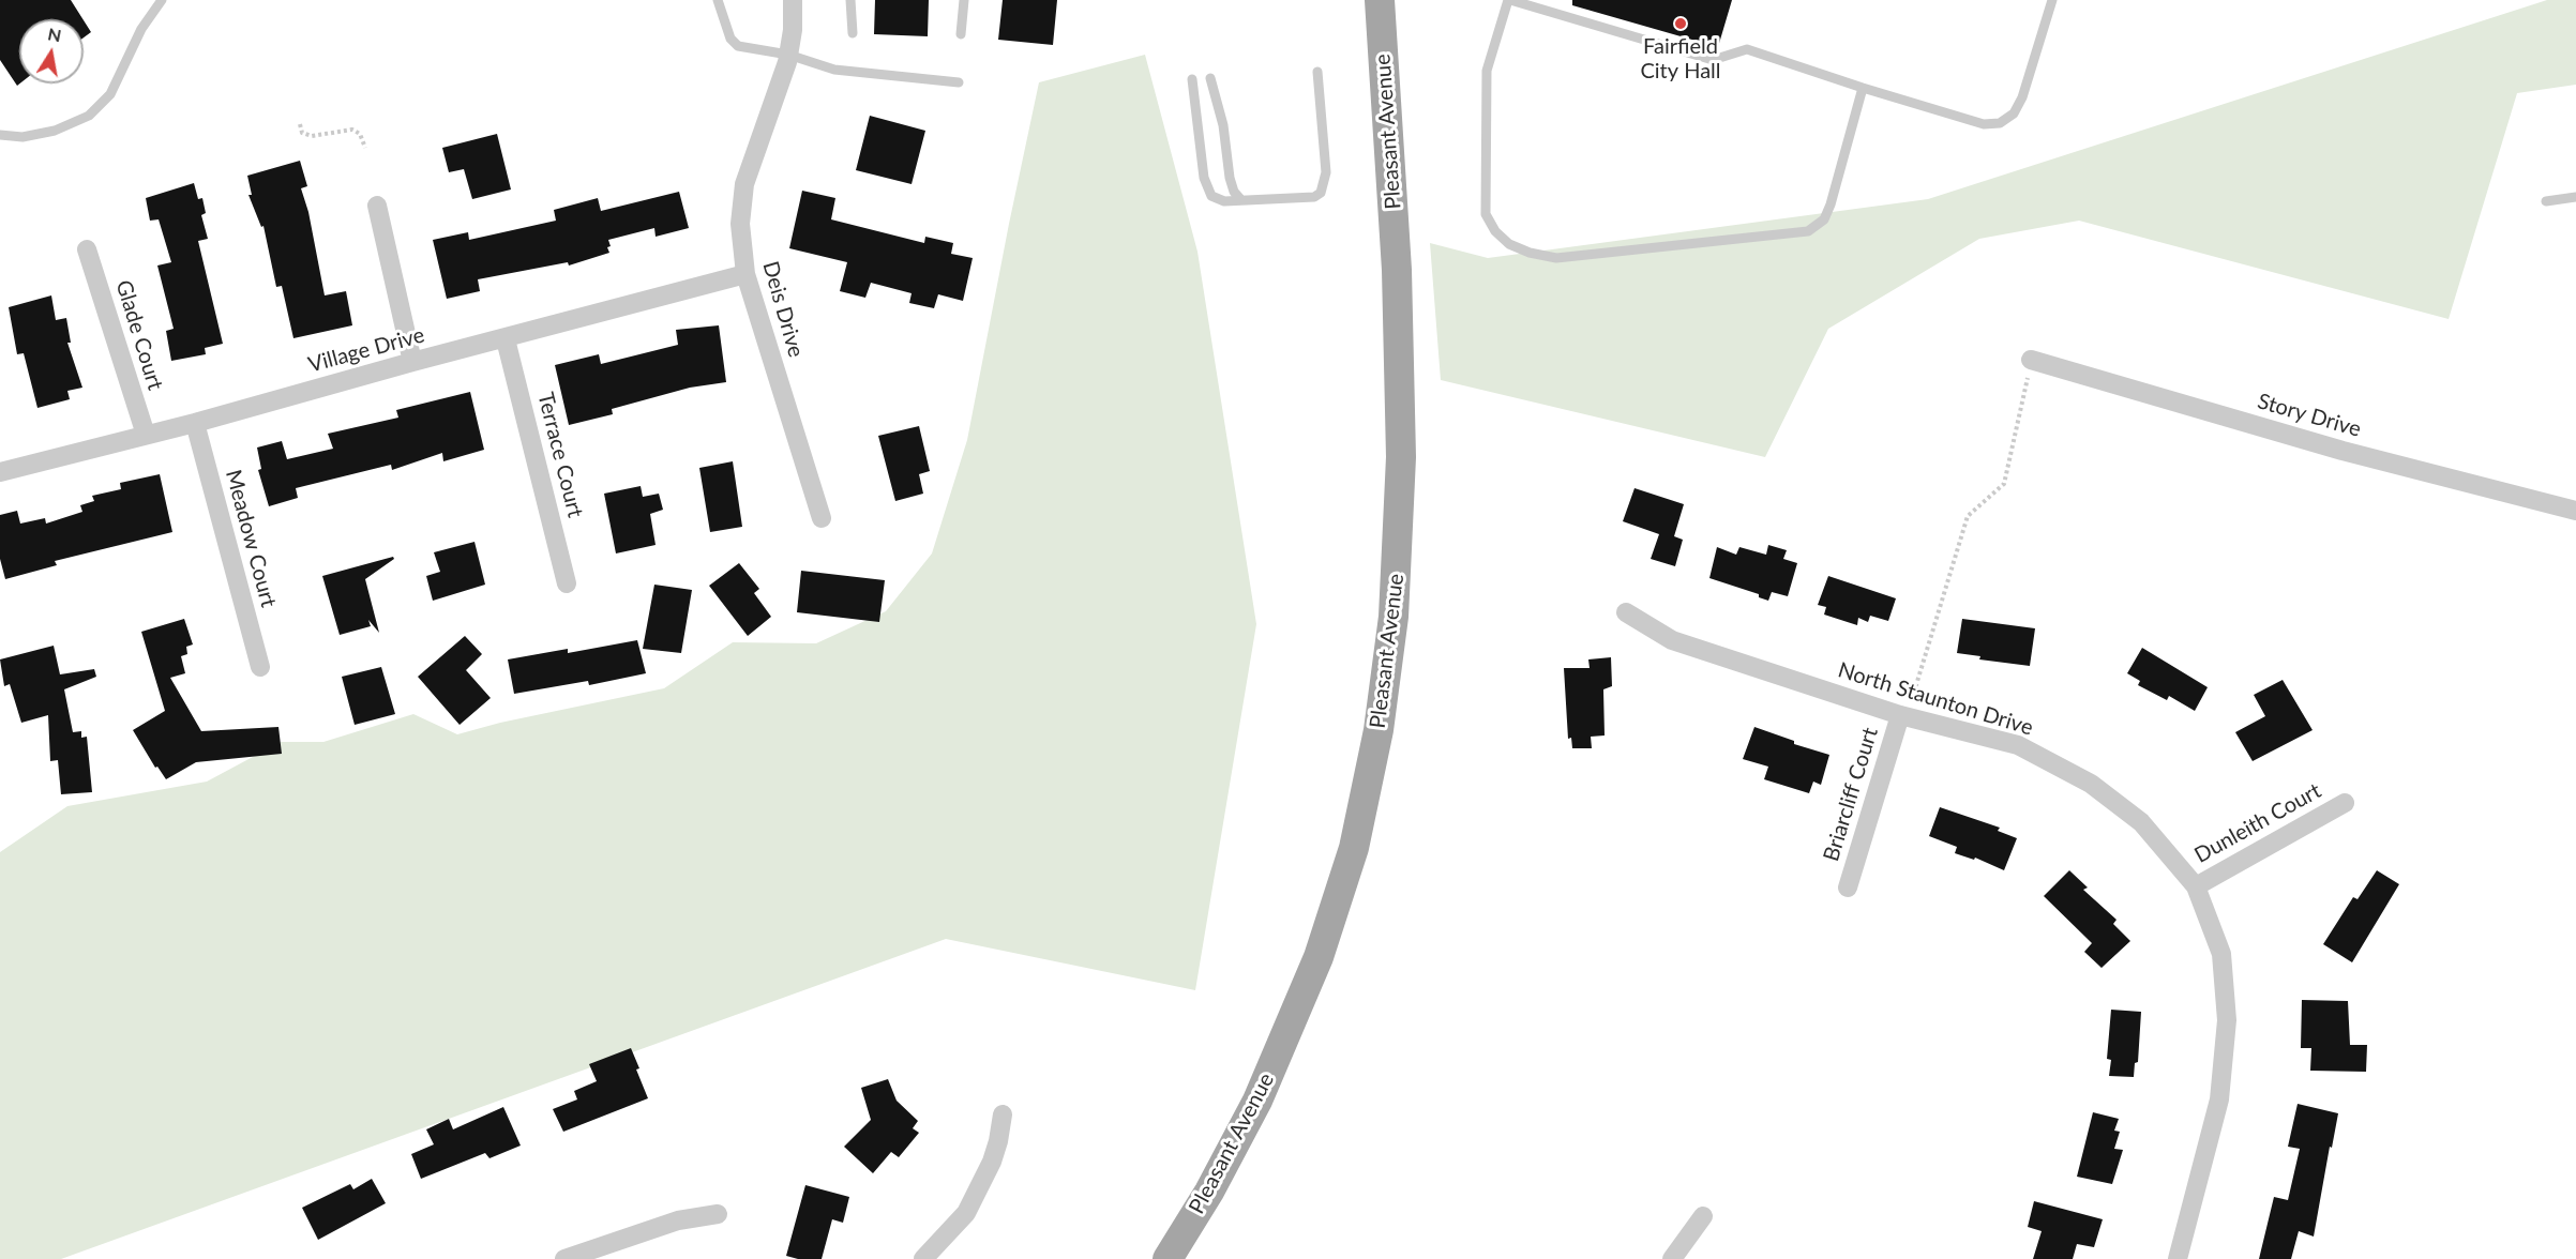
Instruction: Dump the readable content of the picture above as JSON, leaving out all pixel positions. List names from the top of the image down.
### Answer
{
  "streets": {
    "main road": ["Pleasant Avenue"],
    "street": [
      "Deis Drive",
      "Glade Court",
      "Village Drive",
      "Story Drive",
      "Terrace Court",
      "Meadow Court",
      "North Staunton Drive",
      "Briarcliff Court",
      "Dunleith Court"
    ]
  },
  "crossings": [
    ["Deis Drive", "Village Drive"],
    ["Glade Court", "Village Drive"],
    ["Village Drive", "Terrace Court"],
    ["Village Drive", "Meadow Court"],
    ["North Staunton Drive", "Briarcliff Court"],
    ["North Staunton Drive", "Dunleith Court"]
  ],
  "places": ["Fairfield City Hall"],
  "north": "top"
}
